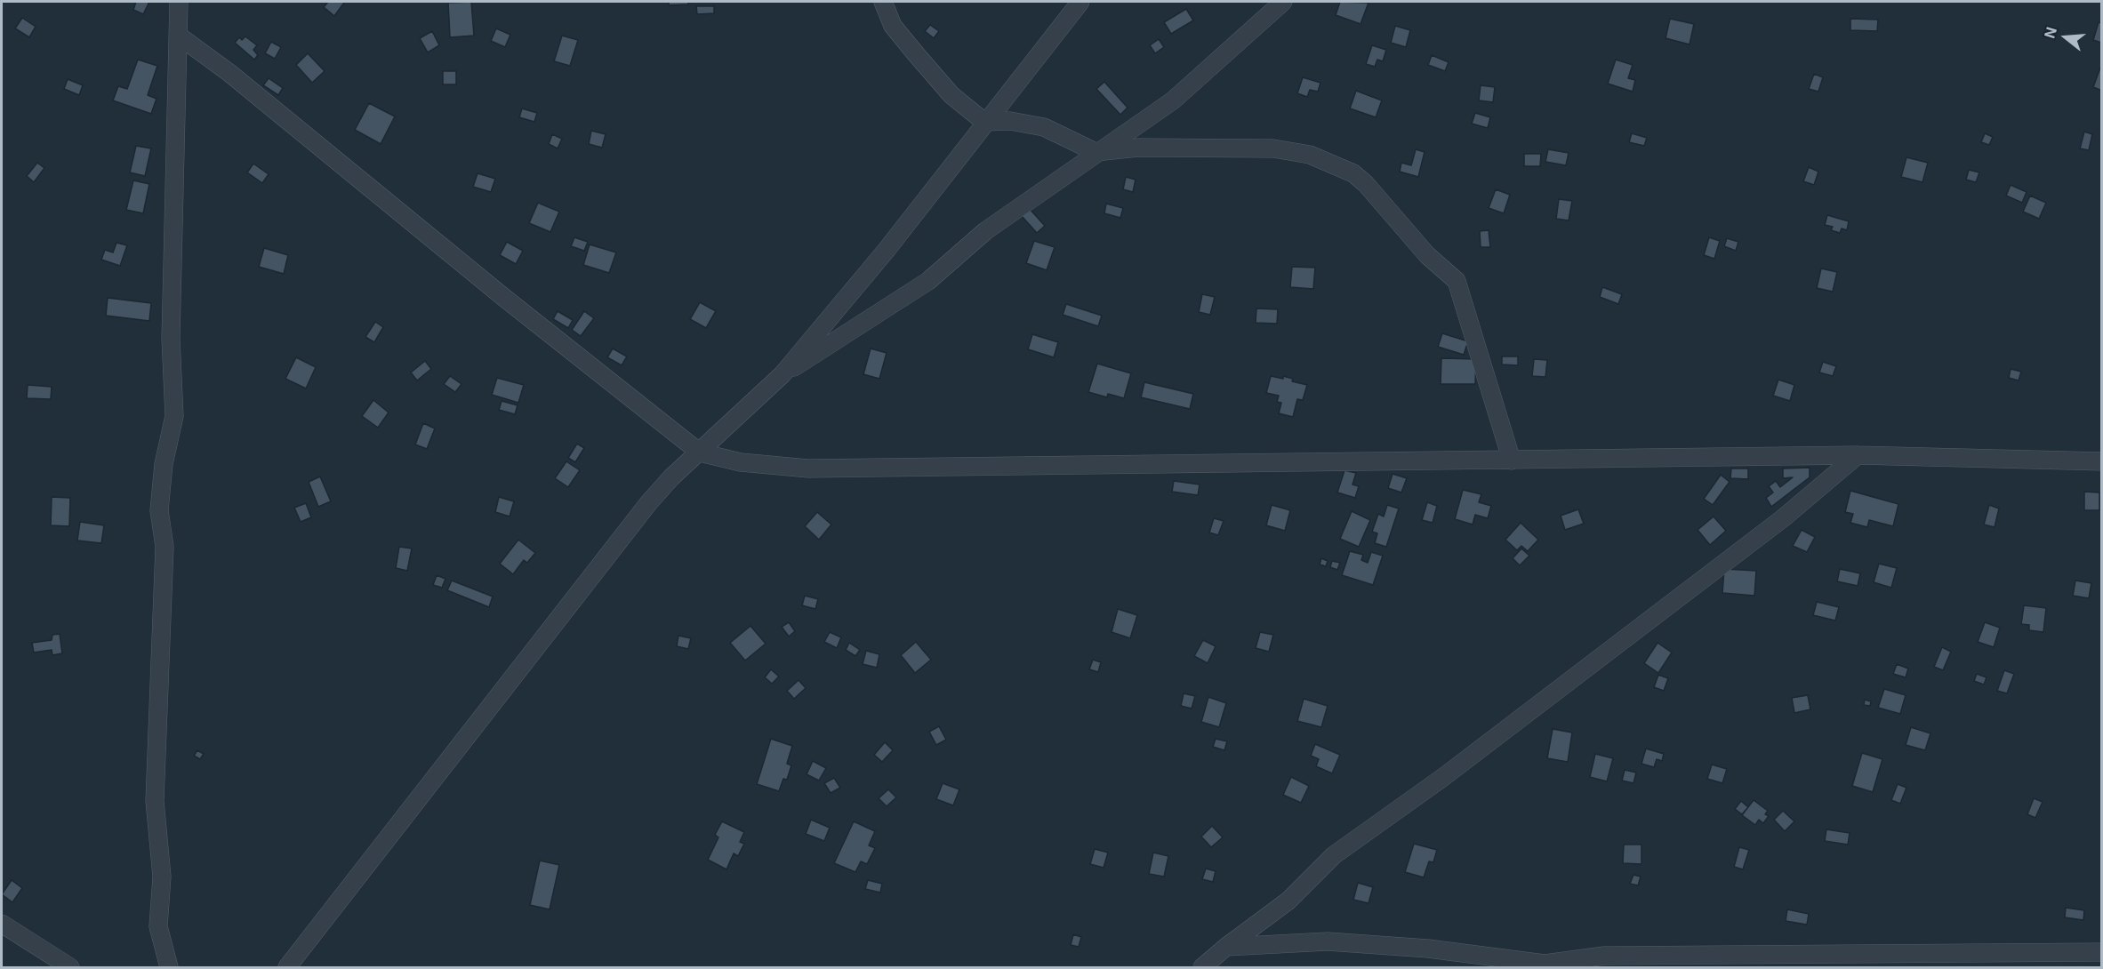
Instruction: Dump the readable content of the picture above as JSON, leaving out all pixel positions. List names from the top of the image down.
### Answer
{
  "north": "left"
}
